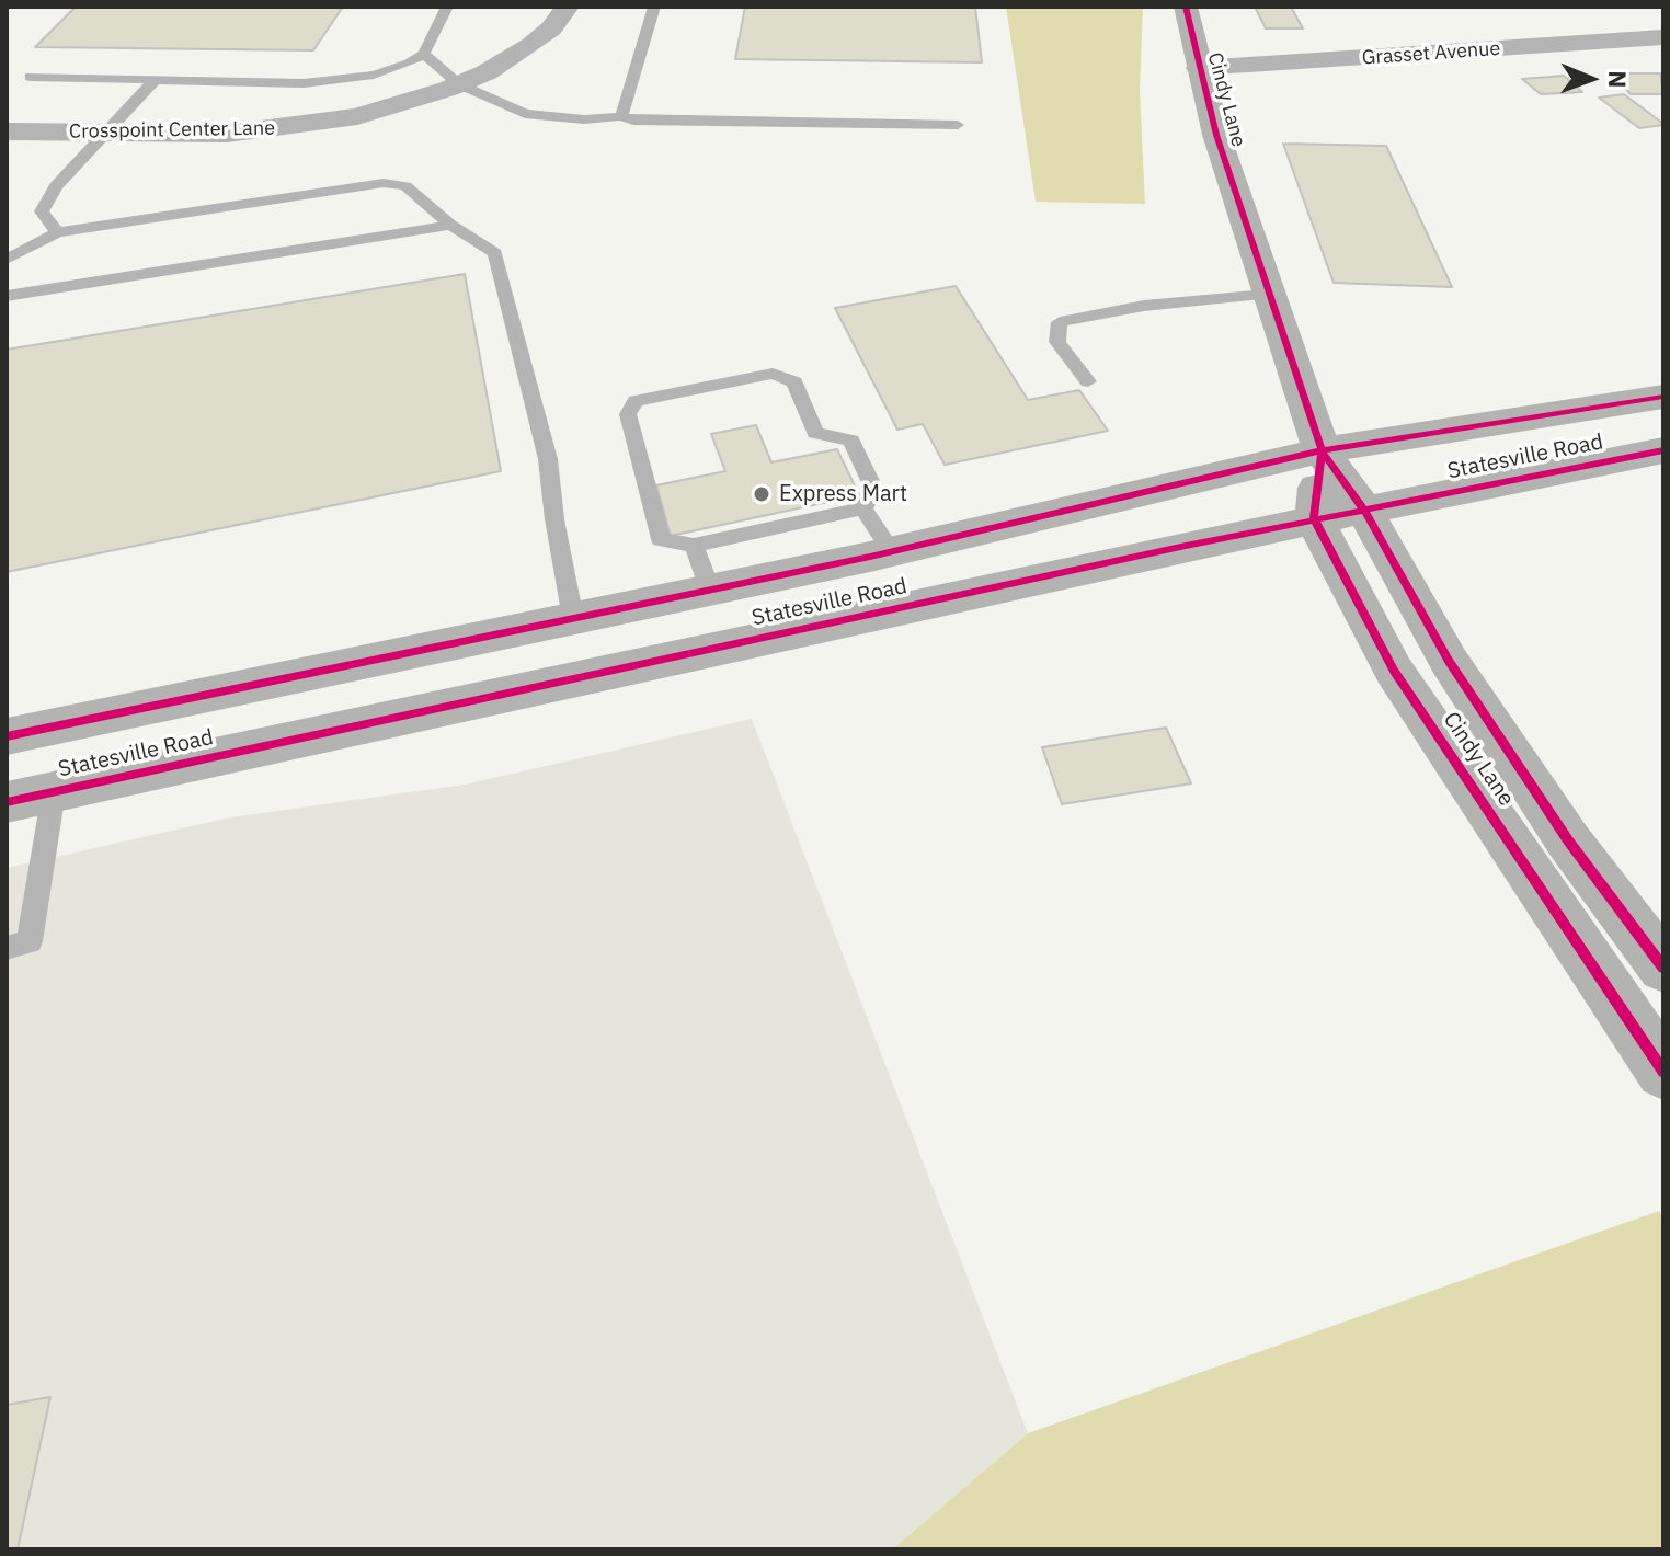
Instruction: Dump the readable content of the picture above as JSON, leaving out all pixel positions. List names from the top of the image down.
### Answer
{
  "streets": {
    "main road": ["Cindy Lane", "Statesville Road"],
    "street": ["Grasset Avenue", "Crosspoint Center Lane"]
  },
  "crossings": [
    ["Grasset Avenue", "Cindy Lane"],
    ["Cindy Lane", "Statesville Road"]
  ],
  "places": ["Express Mart"],
  "north": "right"
}
